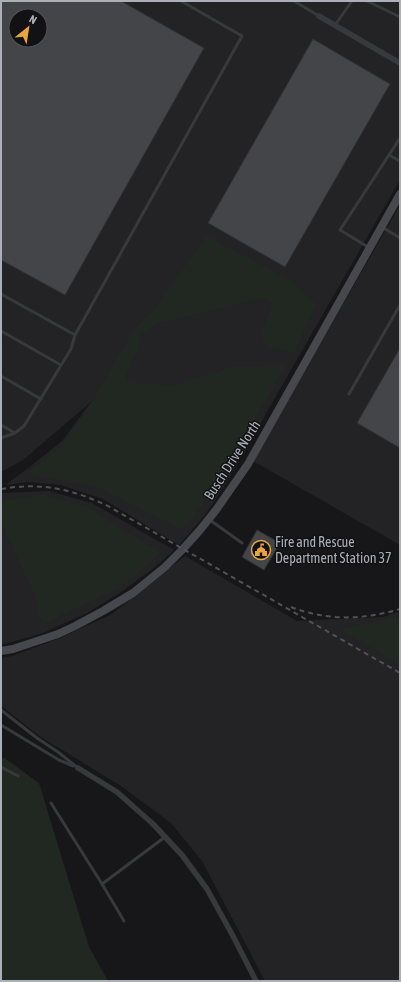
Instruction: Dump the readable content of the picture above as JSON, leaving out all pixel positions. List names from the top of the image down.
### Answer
{
  "streets": {
    "street": ["Busch Drive North"]
  },
  "places": {
    "public building": ["Fire and Rescue Department Station 37"]
  },
  "north": "top right"
}
